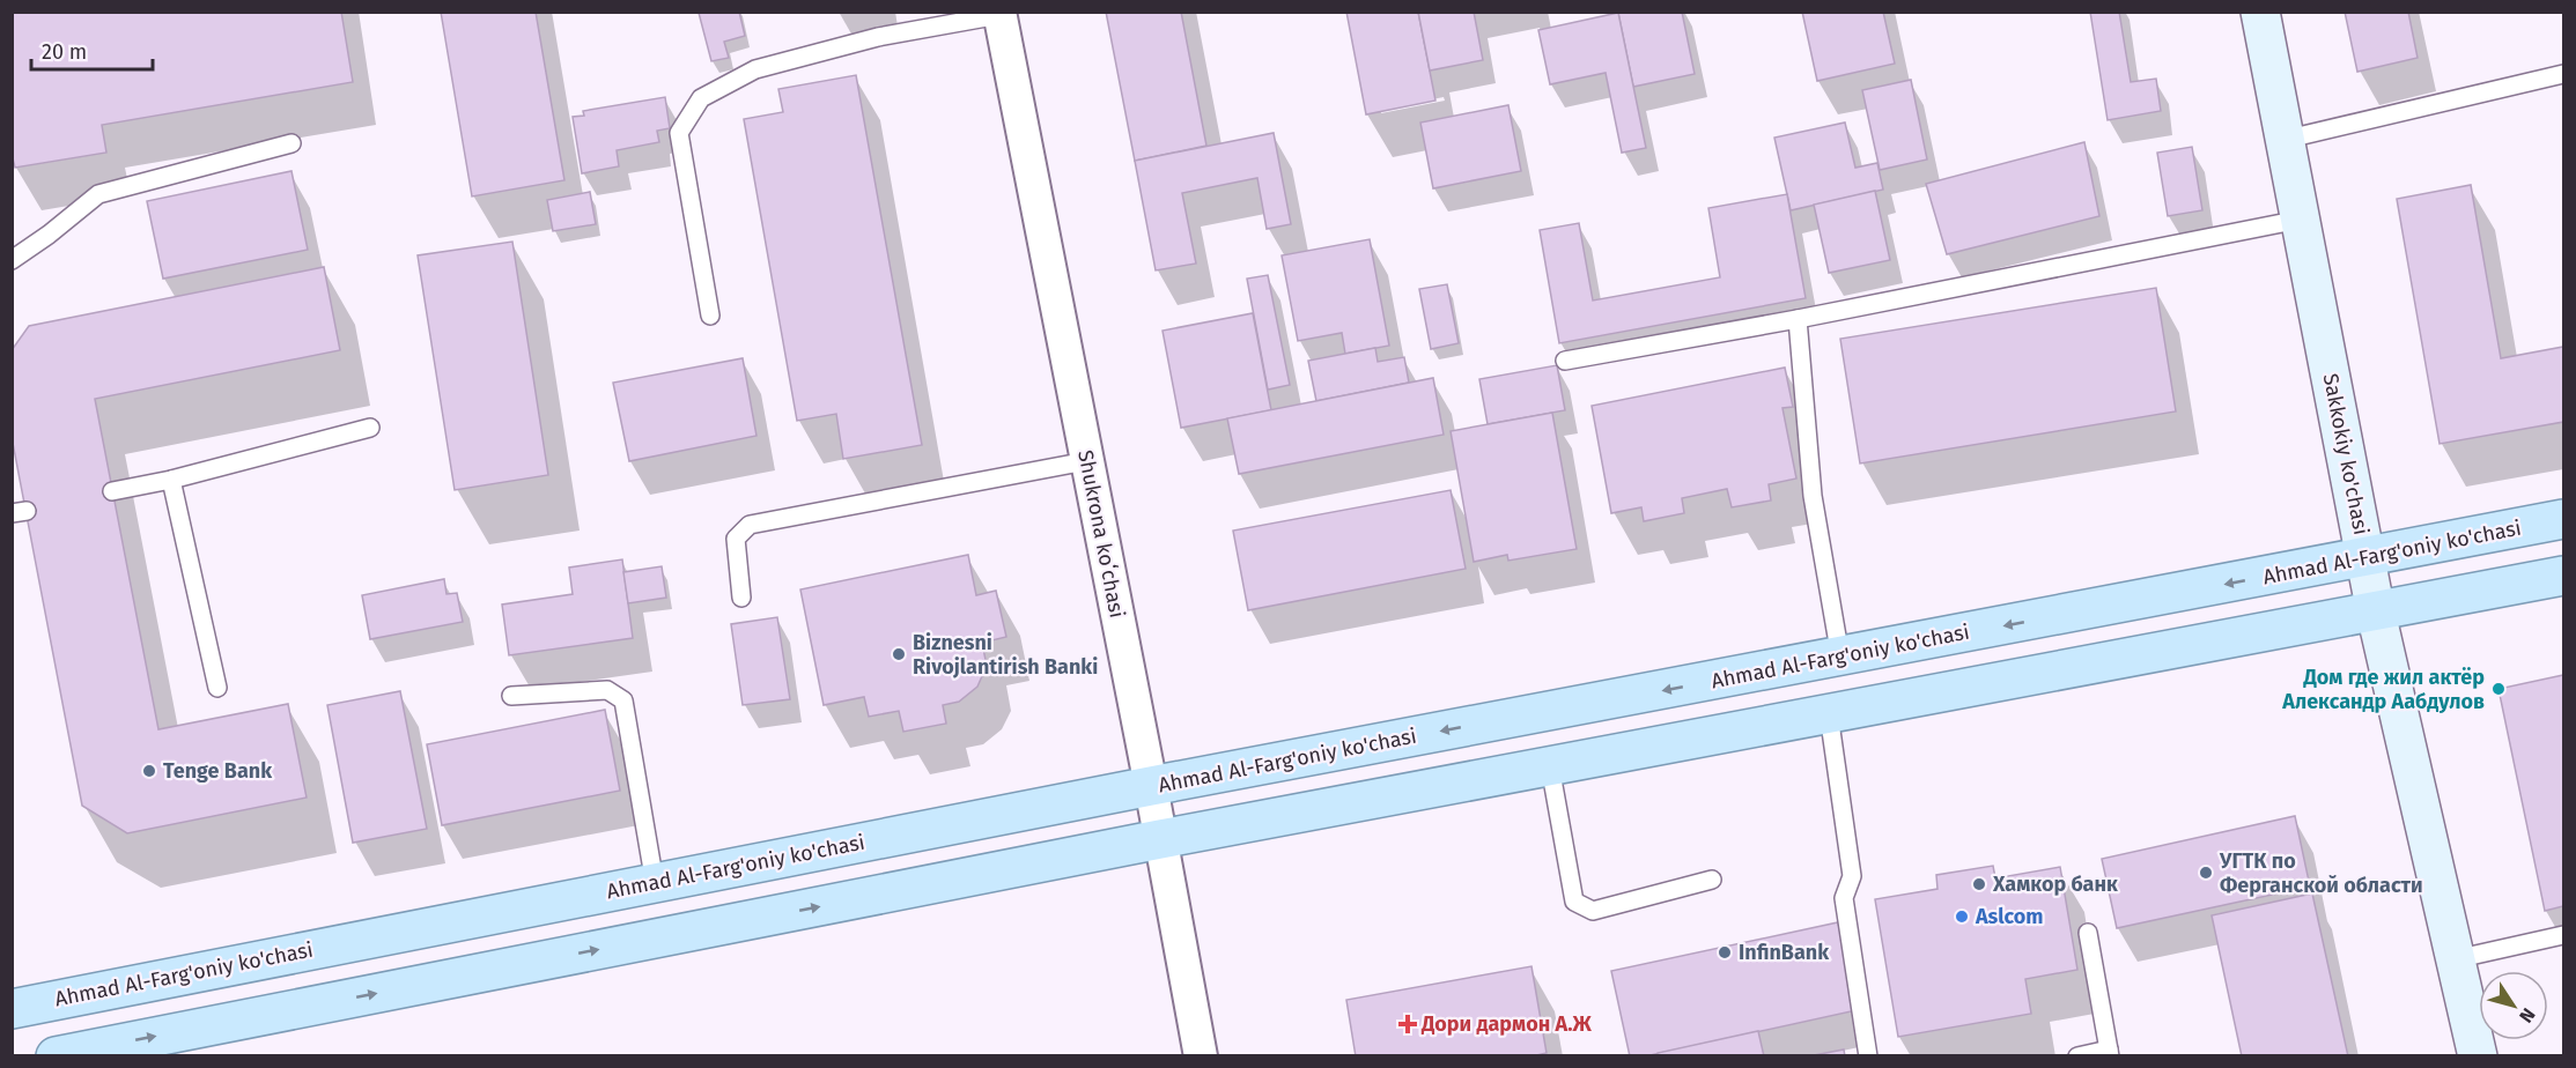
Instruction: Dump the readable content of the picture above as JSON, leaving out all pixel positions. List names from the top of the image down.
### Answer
{
  "streets": {
    "main road": ["Ahmad Al-Farg'oniy ko'chasi"],
    "street": ["Sakkokiy ko'chasi", "Shukrona koʻchasi"]
  },
  "crossings": [
    ["Sakkokiy ko'chasi", "Ahmad Al-Farg'oniy ko'chasi"],
    ["Shukrona koʻchasi", "Ahmad Al-Farg'oniy ko'chasi"]
  ],
  "places": {
    "other": [
      "Biznesni Rivojlantirish Banki",
      "Дом где жил актёр Александр Аабдулов",
      "Tenge Bank",
      "УГТК по Ферганской области",
      "Хамкор банк",
      "Aslcom",
      "InfinBank"
    ],
    "health": ["Дори дармон А.Ж"]
  },
  "scale_bar": "20 m",
  "north": "bottom right"
}
